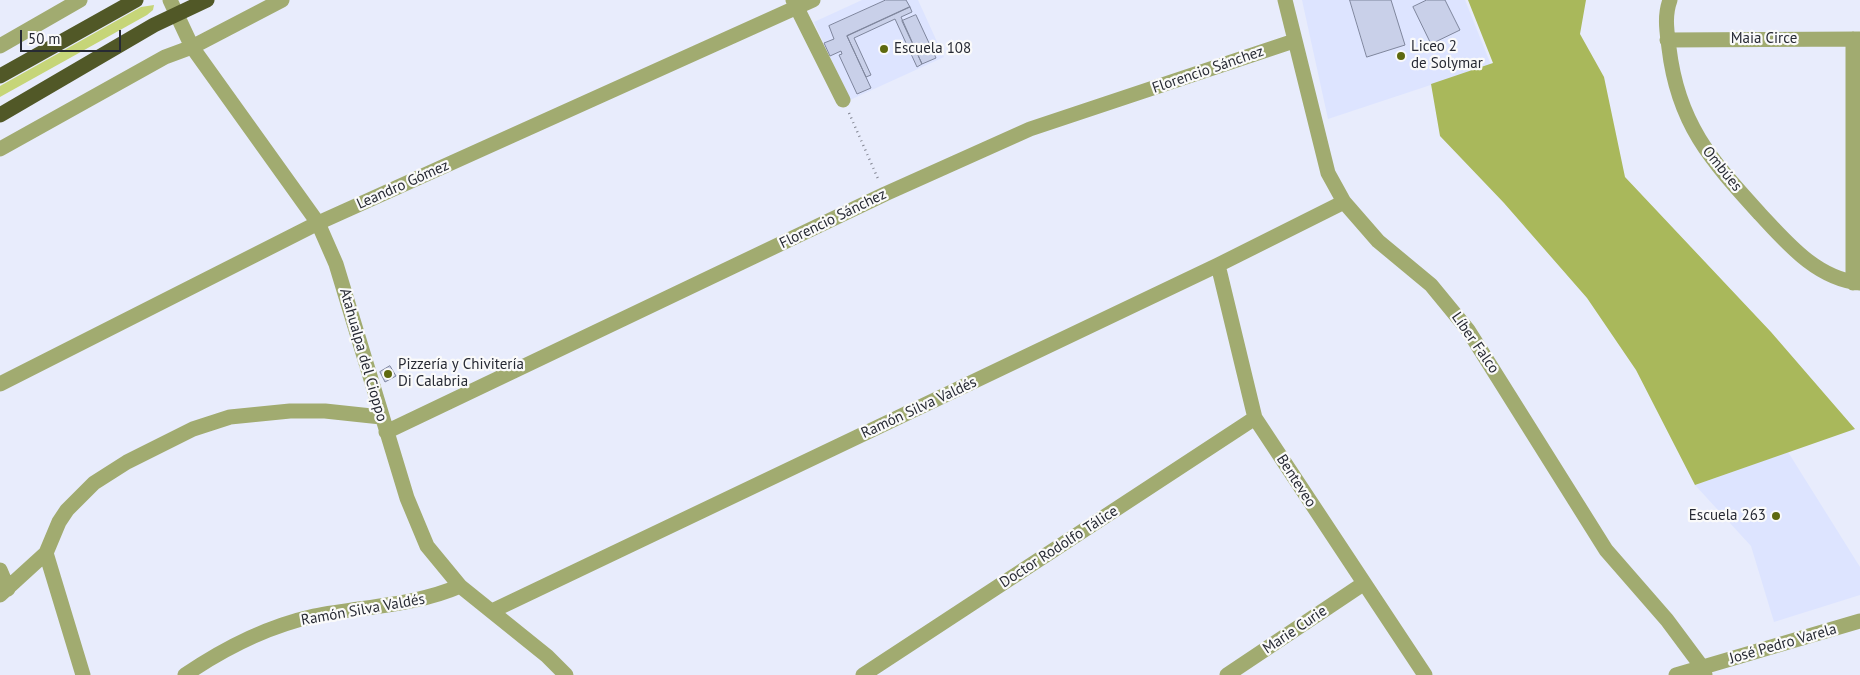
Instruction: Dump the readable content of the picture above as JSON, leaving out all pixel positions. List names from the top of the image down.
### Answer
{
  "streets": {
    "street": [
      "Maia Circe",
      "Florencio Sánchez",
      "Ombúes",
      "Leandro Gómez",
      "Líber Falco",
      "Atahualpa del Cioppo",
      "Ramón Silva Valdés",
      "Benteveo",
      "Doctor Rodolfo Tálice",
      "Marie Curie",
      "José Pedro Varela"
    ]
  },
  "crossings": [
    ["Maia Circe", "Ombúes"],
    ["Florencio Sánchez", "Líber Falco"],
    ["Florencio Sánchez", "Atahualpa del Cioppo"],
    ["Leandro Gómez", "Atahualpa del Cioppo"],
    ["Líber Falco", "Ramón Silva Valdés"],
    ["Líber Falco", "José Pedro Varela"],
    ["Atahualpa del Cioppo", "Ramón Silva Valdés"],
    ["Ramón Silva Valdés", "Benteveo"],
    ["Benteveo", "Doctor Rodolfo Tálice"],
    ["Benteveo", "Marie Curie"]
  ],
  "places": [
    "Escuela 108",
    "Liceo 2 de Solymar",
    "Pizzería y Chivitería Di Calabria",
    "Escuela 263"
  ],
  "scale_bar": "50 m"
}
